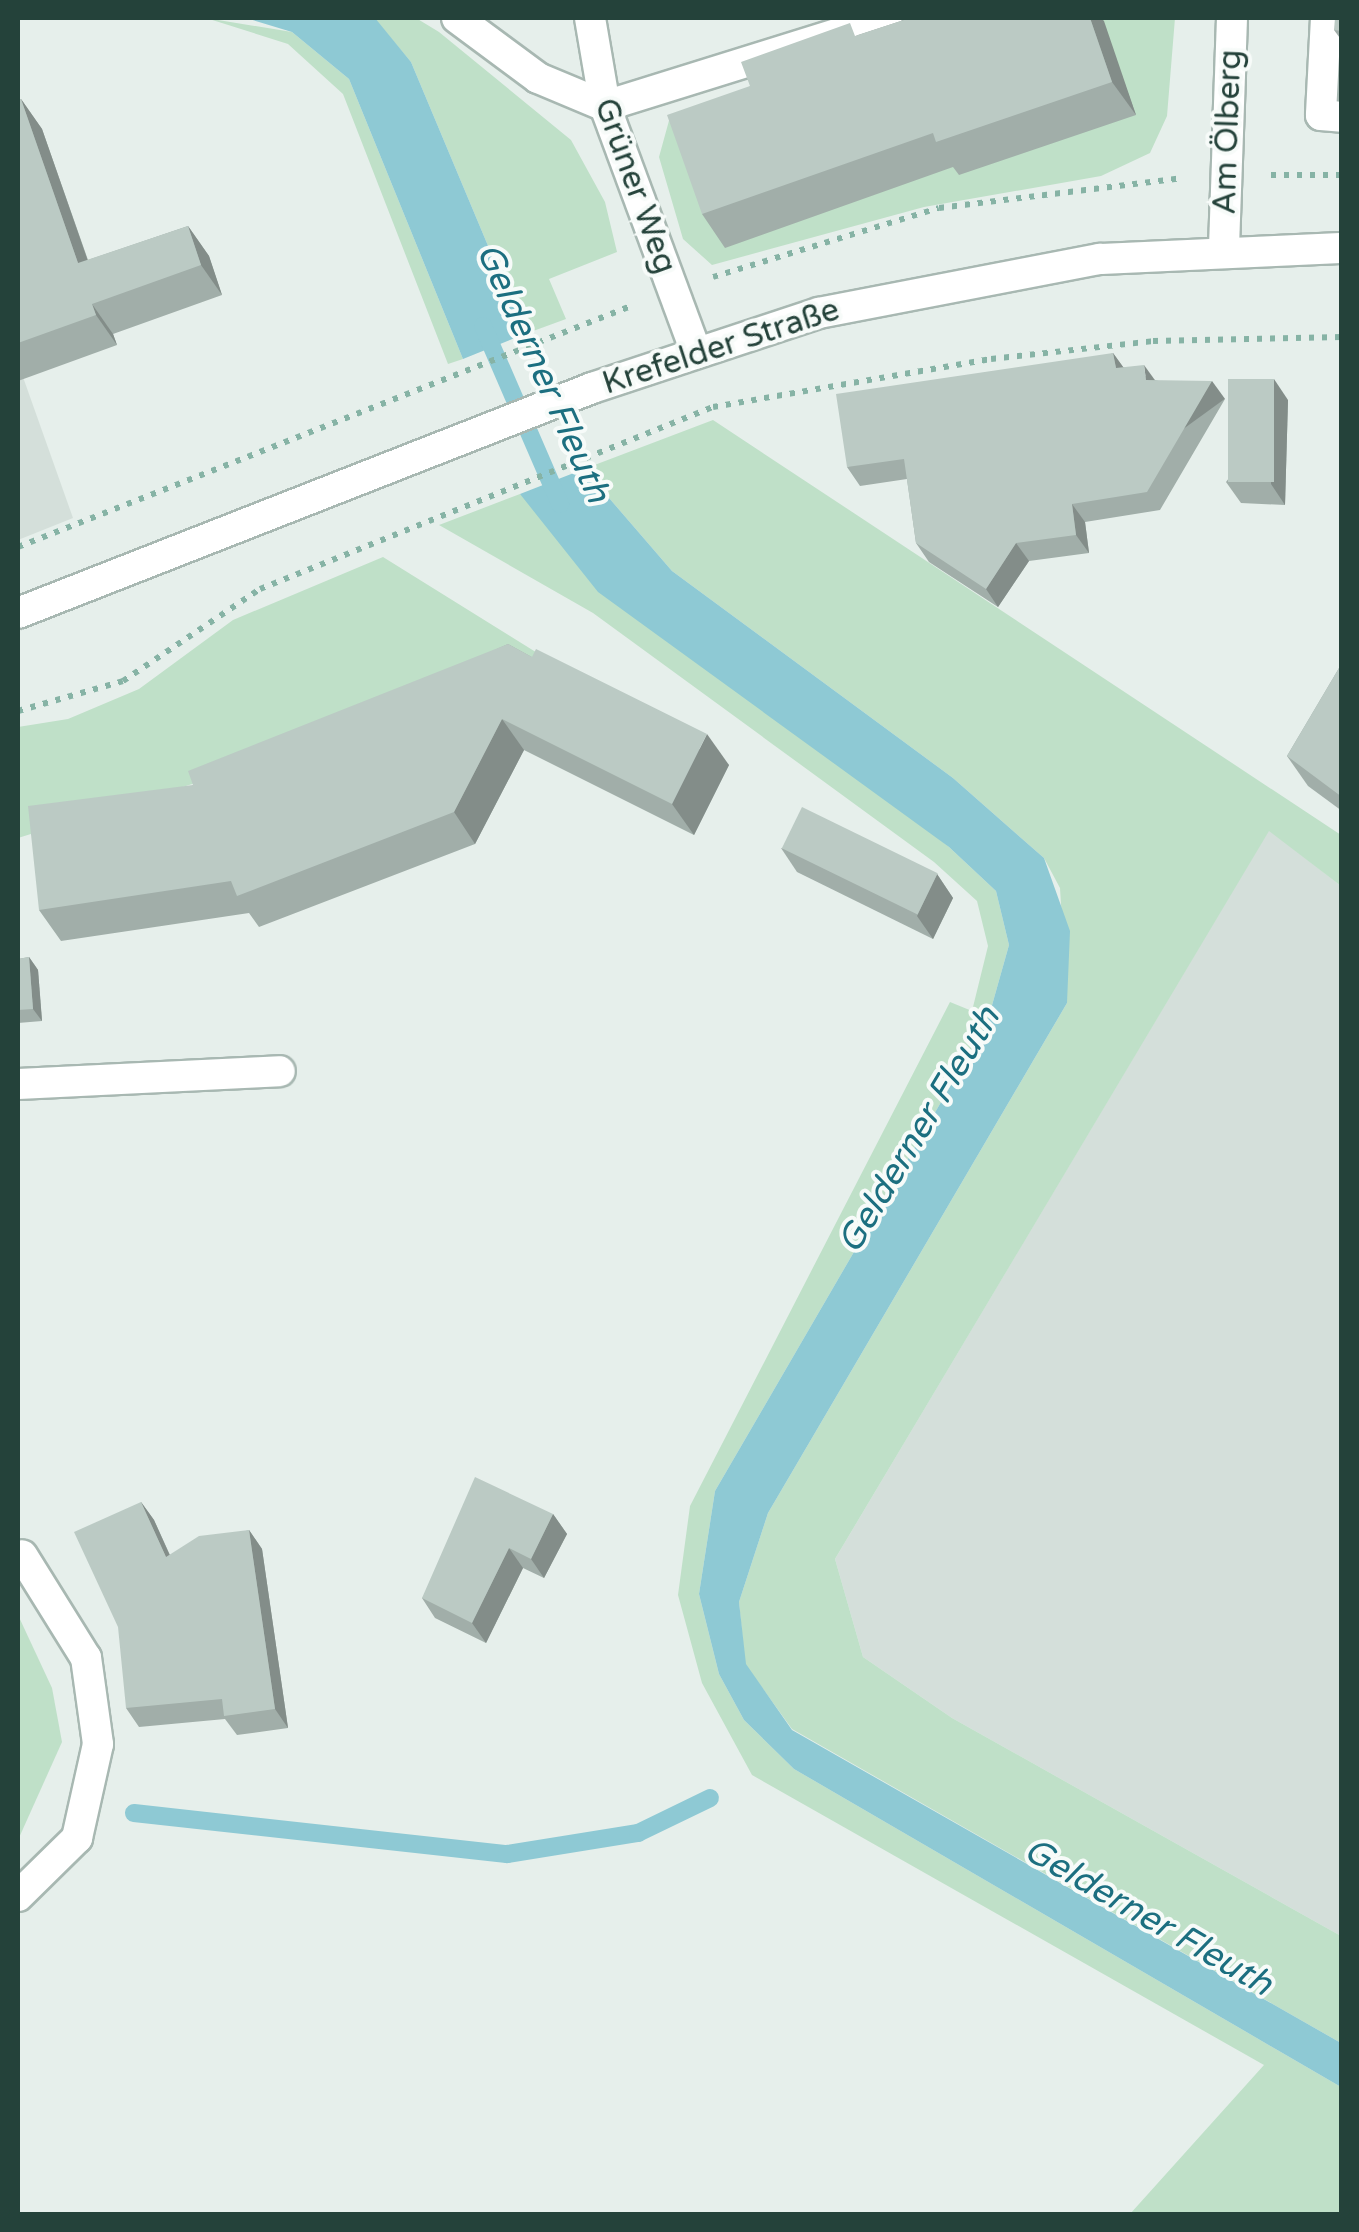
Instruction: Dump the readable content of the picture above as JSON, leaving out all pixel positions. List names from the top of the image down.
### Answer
{
  "streets": {
    "main road": ["Am Ölberg", "Grüner Weg", "Krefelder Straße"]
  },
  "crossings": [
    ["Am Ölberg", "Krefelder Straße"],
    ["Grüner Weg", "Krefelder Straße"]
  ],
  "water": ["Gelderner Fleuth"]
}
